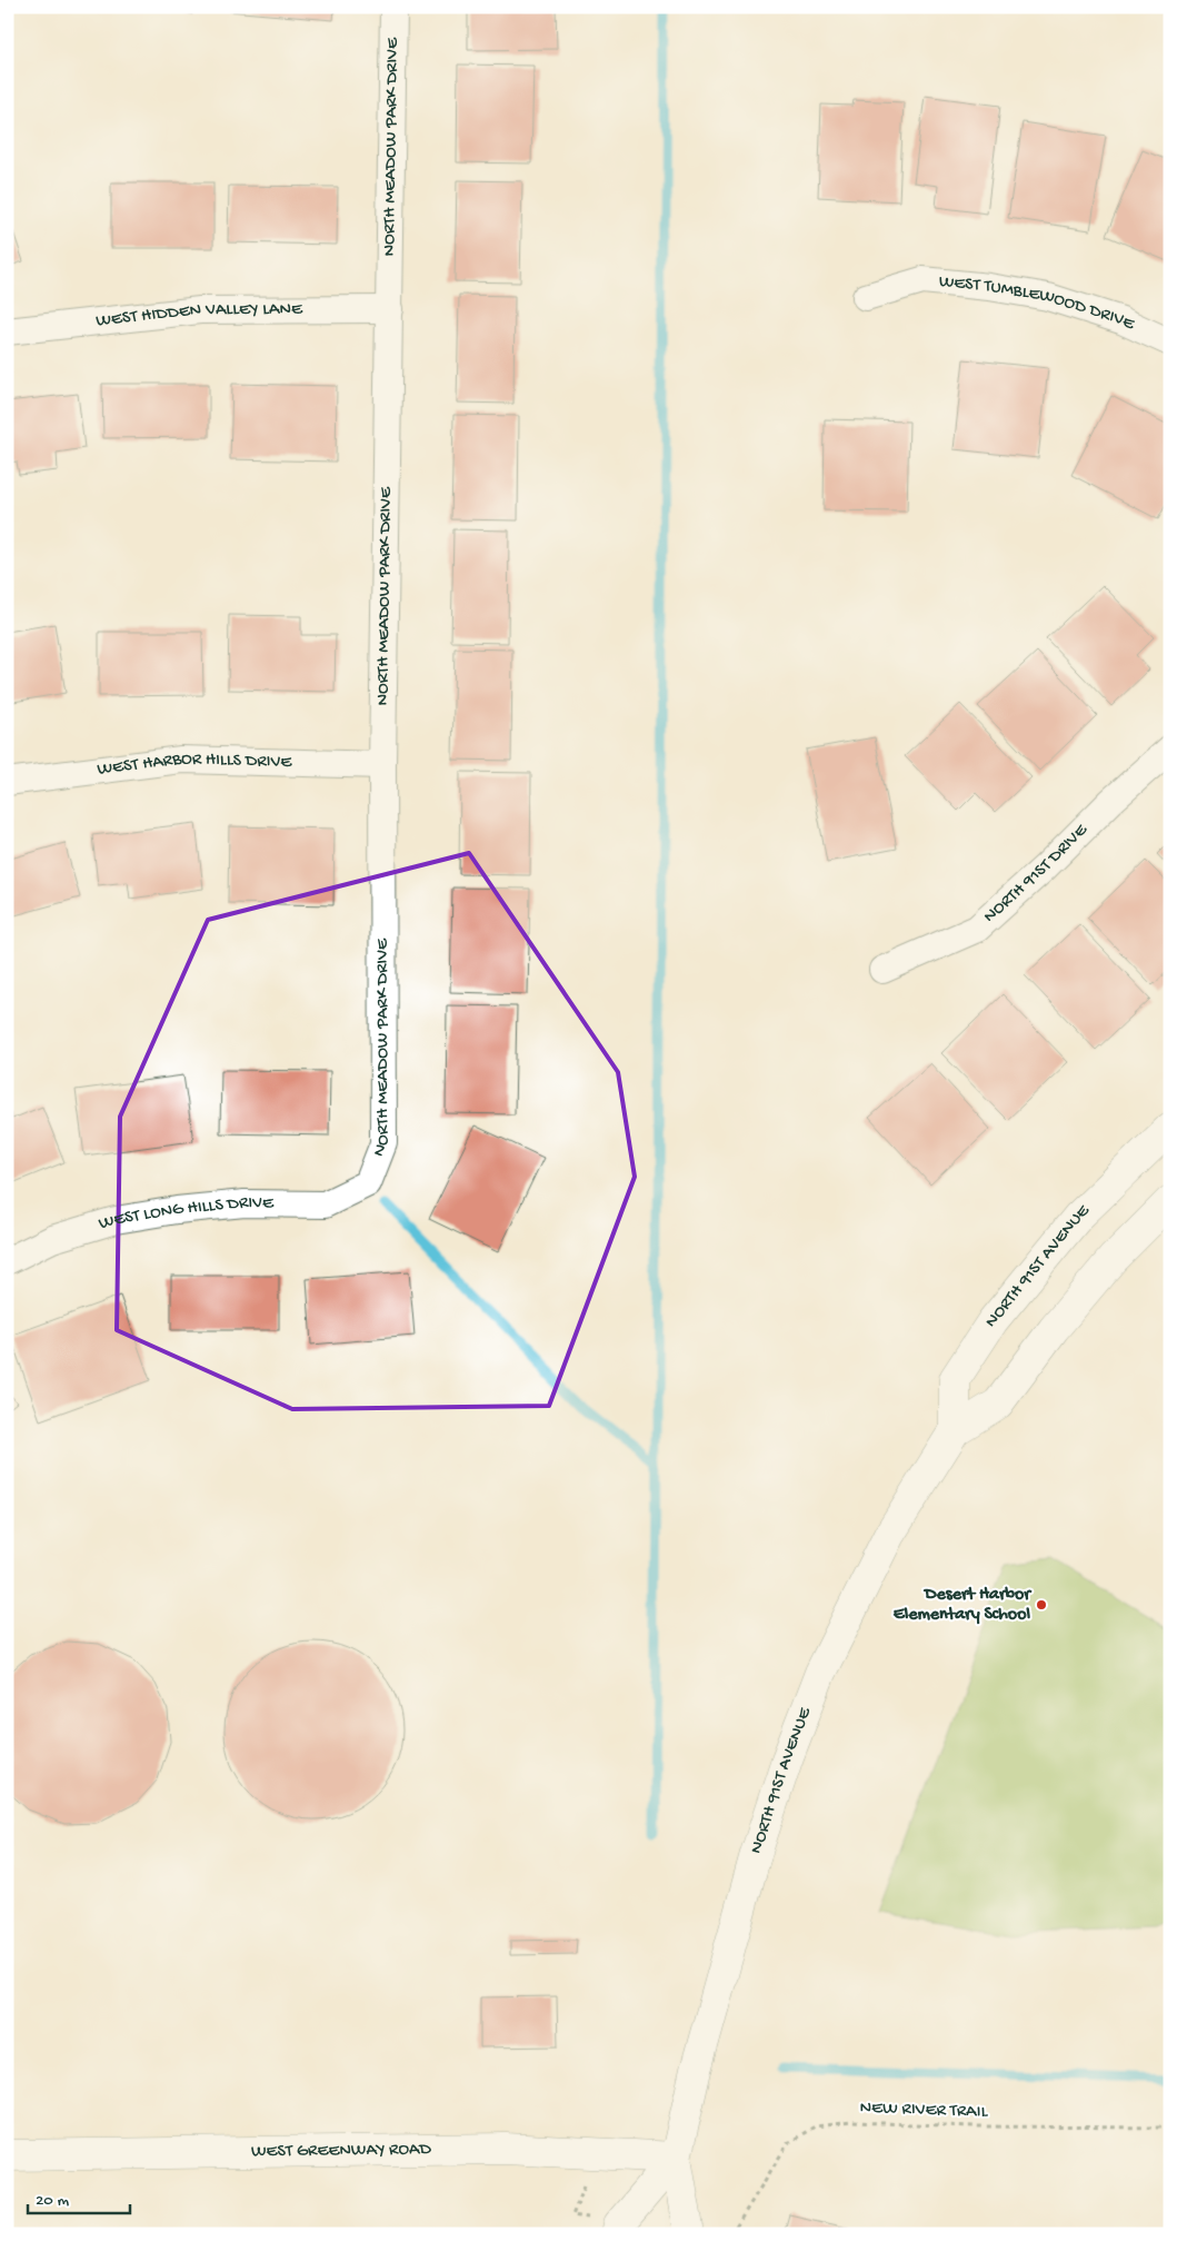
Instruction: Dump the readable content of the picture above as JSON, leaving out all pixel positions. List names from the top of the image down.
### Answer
{
  "streets": {
    "main road": ["NORTH 91ST AVENUE", "WEST GREENWAY ROAD"],
    "street": [
      "NORTH MEADOW PARK DRIVE",
      "WEST TUMBLEWOOD DRIVE",
      "WEST HIDDEN VALLEY LANE",
      "WEST HARBOR HILLS DRIVE",
      "NORTH 91ST DRIVE",
      "WEST LONG HILLS DRIVE"
    ],
    "path": ["NEW RIVER TRAIL"]
  },
  "crossings": [
    ["NORTH MEADOW PARK DRIVE", "WEST HIDDEN VALLEY LANE"],
    ["NORTH MEADOW PARK DRIVE", "WEST HARBOR HILLS DRIVE"],
    ["NORTH MEADOW PARK DRIVE", "WEST LONG HILLS DRIVE"],
    ["NORTH 91ST AVENUE", "WEST GREENWAY ROAD"]
  ],
  "places": ["Desert Harbor Elementary School"],
  "scale_bar": "20 m"
}
